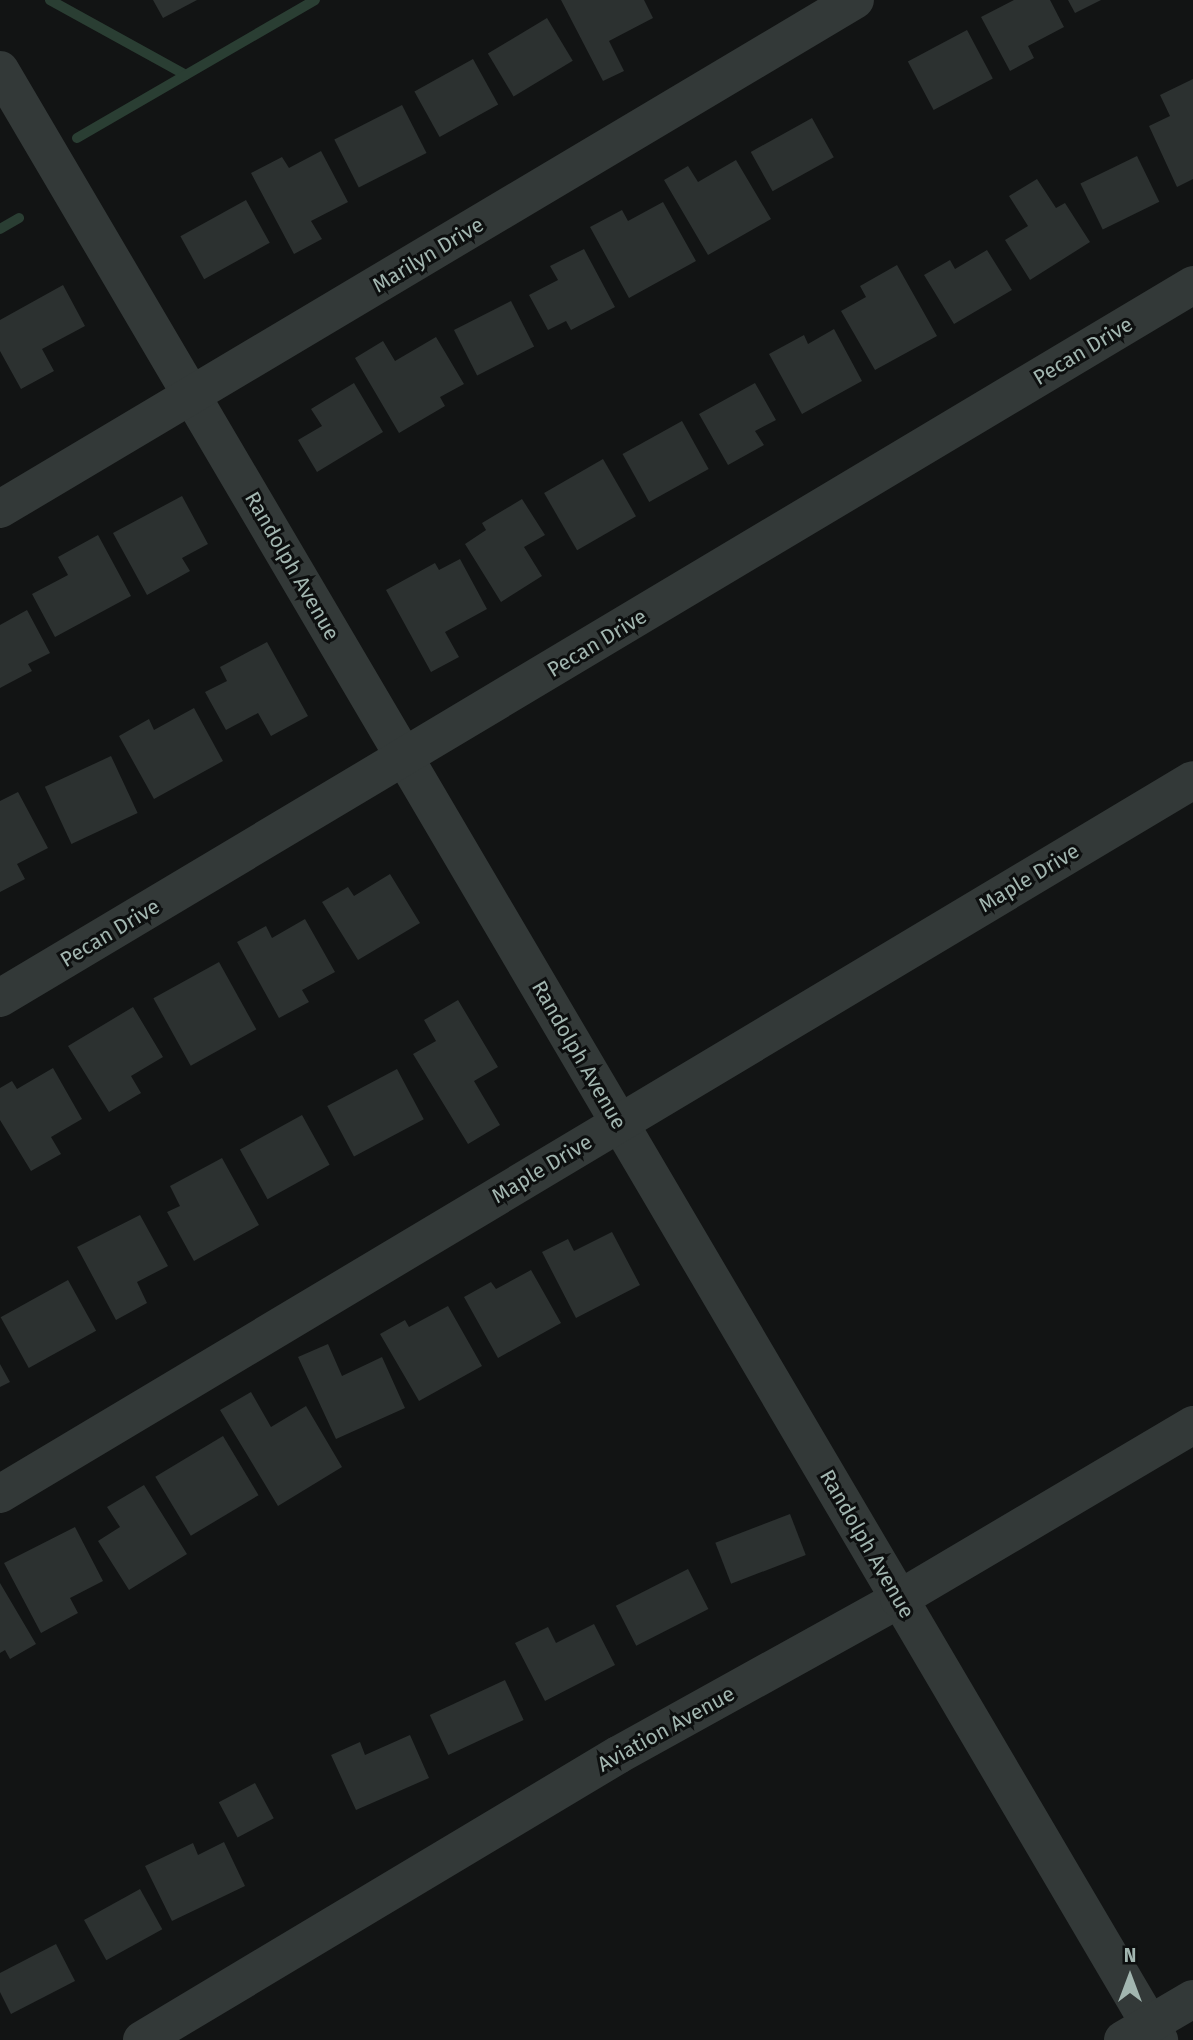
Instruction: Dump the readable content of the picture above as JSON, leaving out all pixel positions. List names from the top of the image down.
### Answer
{
  "streets": {
    "street": [
      "Marilyn Drive",
      "Pecan Drive",
      "Randolph Avenue",
      "Maple Drive",
      "Aviation Avenue"
    ]
  },
  "crossings": [
    ["Marilyn Drive", "Randolph Avenue"],
    ["Pecan Drive", "Randolph Avenue"],
    ["Randolph Avenue", "Maple Drive"],
    ["Randolph Avenue", "Aviation Avenue"]
  ],
  "north": "top"
}
